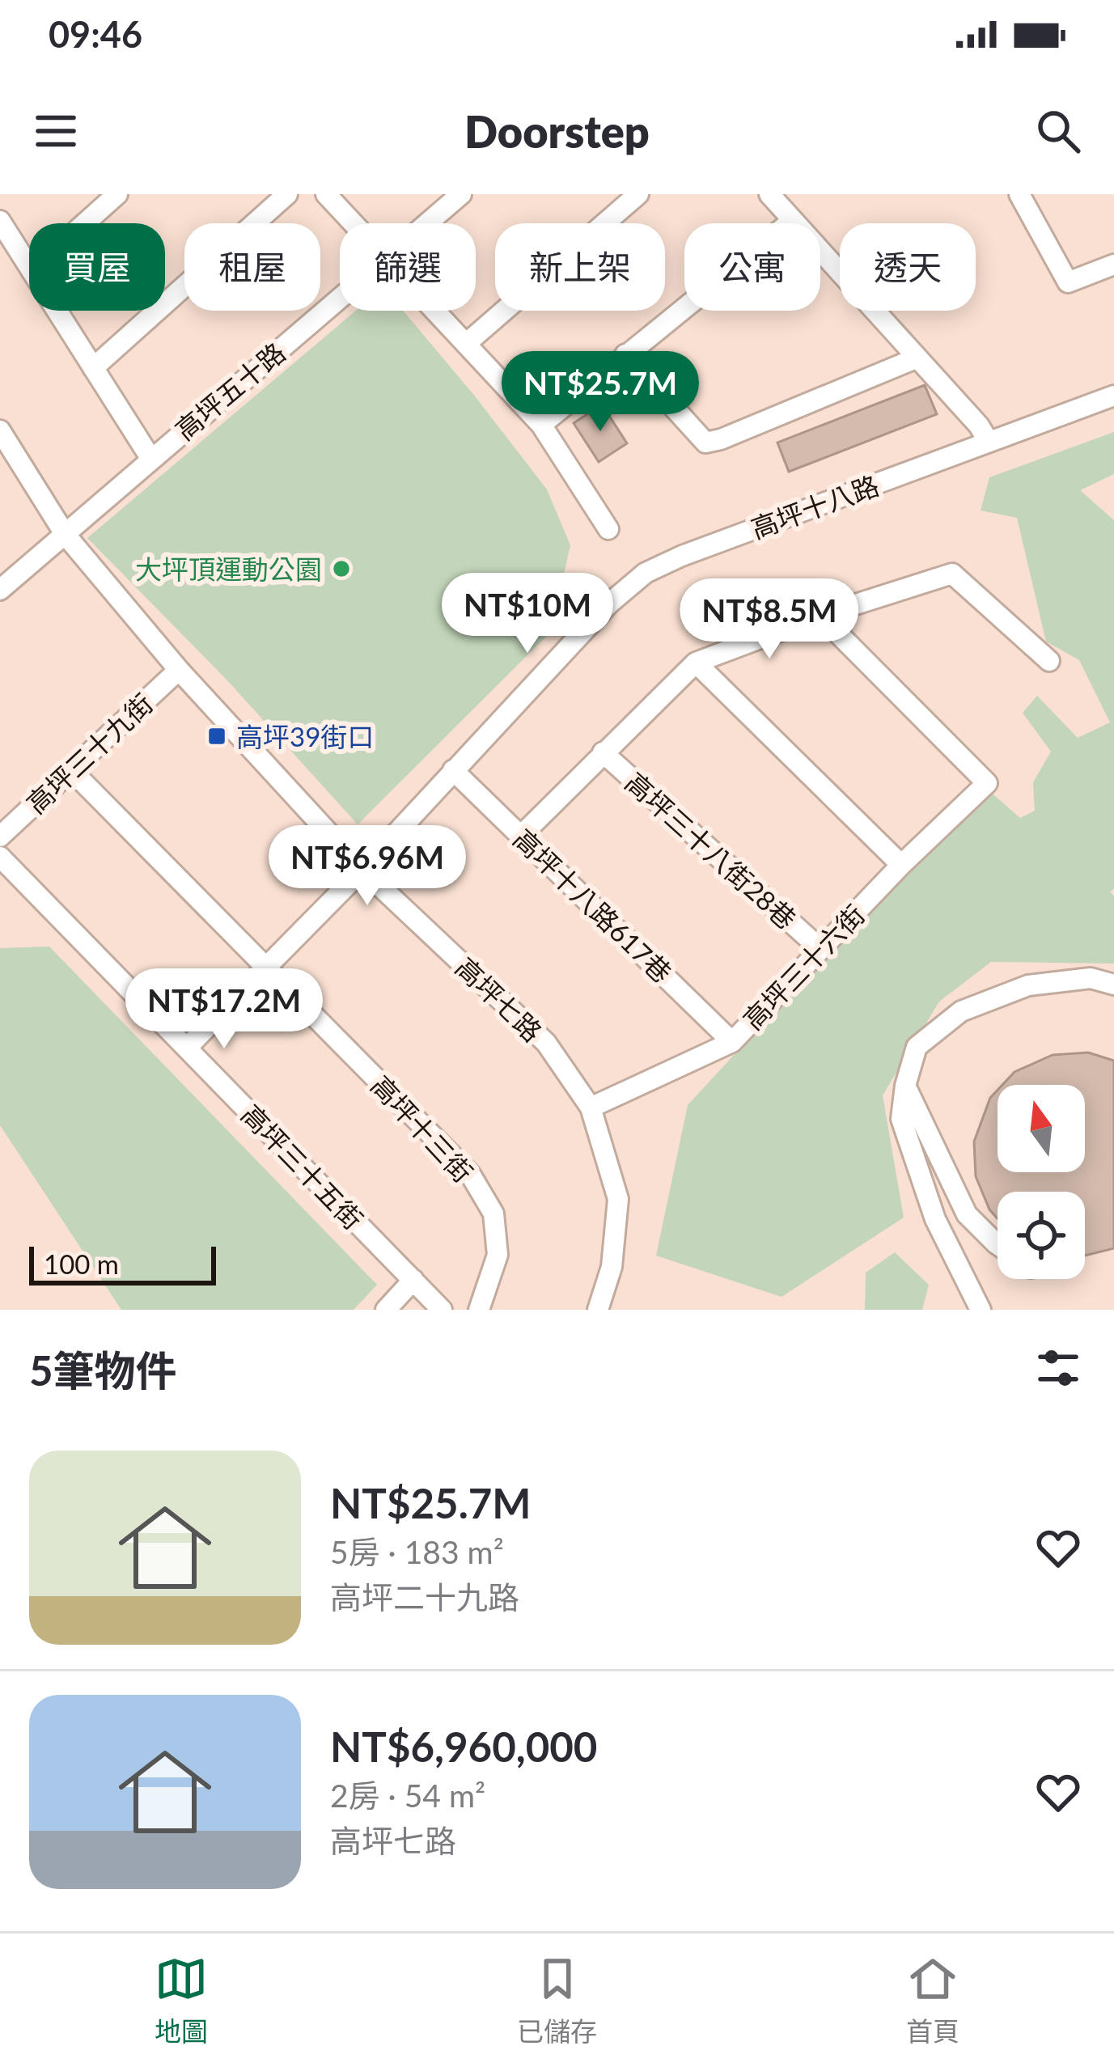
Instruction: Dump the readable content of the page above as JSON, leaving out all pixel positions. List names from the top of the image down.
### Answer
{
  "streets": {
    "street": [
      "高坪五十路",
      "高坪十八路",
      "高坪三十九街",
      "高坪三十八街28巷",
      "高坪十八路617巷",
      "高坪三十六街",
      "高坪七路",
      "高坪十三街",
      "高坪三十五街"
    ]
  },
  "crossings": [
    ["高坪五十路", "高坪七路"],
    ["高坪十八路", "高坪十八路617巷"],
    ["高坪十八路", "高坪七路"],
    ["高坪十八路", "高坪十三街"],
    ["高坪十八路", "高坪三十五街"],
    ["高坪三十九街", "高坪七路"],
    ["高坪三十九街", "高坪十三街"],
    ["高坪三十八街28巷", "高坪三十六街"],
    ["高坪十八路617巷", "高坪三十六街"],
    ["高坪三十六街", "高坪七路"]
  ],
  "places": {
    "other": ["大坪頂運動公園"],
    "transit": ["高坪39街口"]
  },
  "scale_bar": "100 m",
  "north": "top",
  "page": {
    "status": "09:46",
    "header": "Doorstep",
    "chip": [
      "買屋",
      "租屋",
      "篩選",
      "新上架",
      "公寓",
      "透天"
    ],
    "price": [
      "NT$25.7M",
      "NT$10M",
      "NT$8.5M",
      "NT$6.96M",
      "NT$17.2M"
    ],
    "scale": "100 m",
    "heading": "5筆物件",
    "list": [
      {
        "name": "NT$25.7M",
        "note": "5房 · 183 m² · 高坪二十九路"
      },
      {
        "name": "NT$6,960,000",
        "note": "2房 · 54 m² · 高坪七路"
      }
    ],
    "tabs": ["地圖", "已儲存", "首頁"]
  }
}
